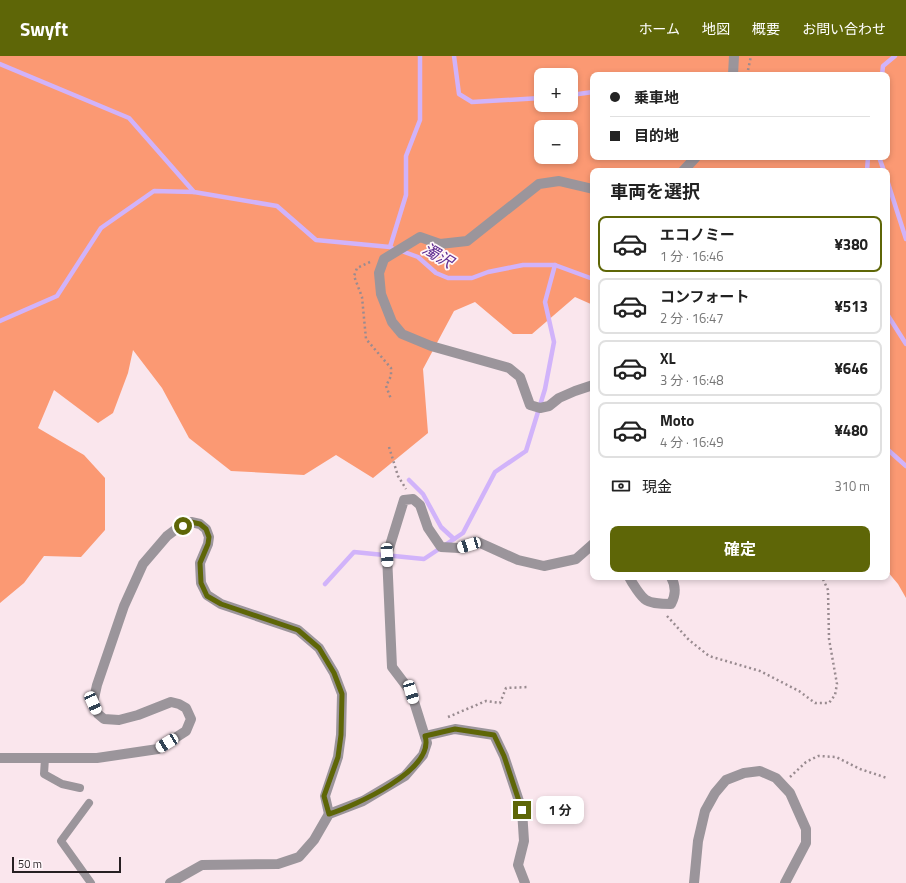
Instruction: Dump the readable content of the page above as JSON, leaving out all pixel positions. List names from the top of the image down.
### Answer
{
  "water": ["濁沢"],
  "scale_bar": "50 m",
  "page": {
    "header": "Swyft",
    "nav": [
      "ホーム",
      "地図",
      "概要",
      "お問い合わせ"
    ],
    "map_buttons": ["+", "−"],
    "banner": ["乗車地", "目的地"],
    "heading": "車両を選択",
    "list": [
      {
        "name": "エコノミー",
        "note": "1 分 · 16:46",
        "value": "¥380"
      },
      {
        "name": "コンフォート",
        "note": "2 分 · 16:47",
        "value": "¥513"
      },
      {
        "name": "XL",
        "note": "3 分 · 16:48",
        "value": "¥646"
      },
      {
        "name": "Moto",
        "note": "4 分 · 16:49",
        "value": "¥480"
      }
    ],
    "pay": ["現金", "310 m"],
    "buttons": "確定",
    "bubble": "1 分",
    "scale": "50 m"
  }
}
